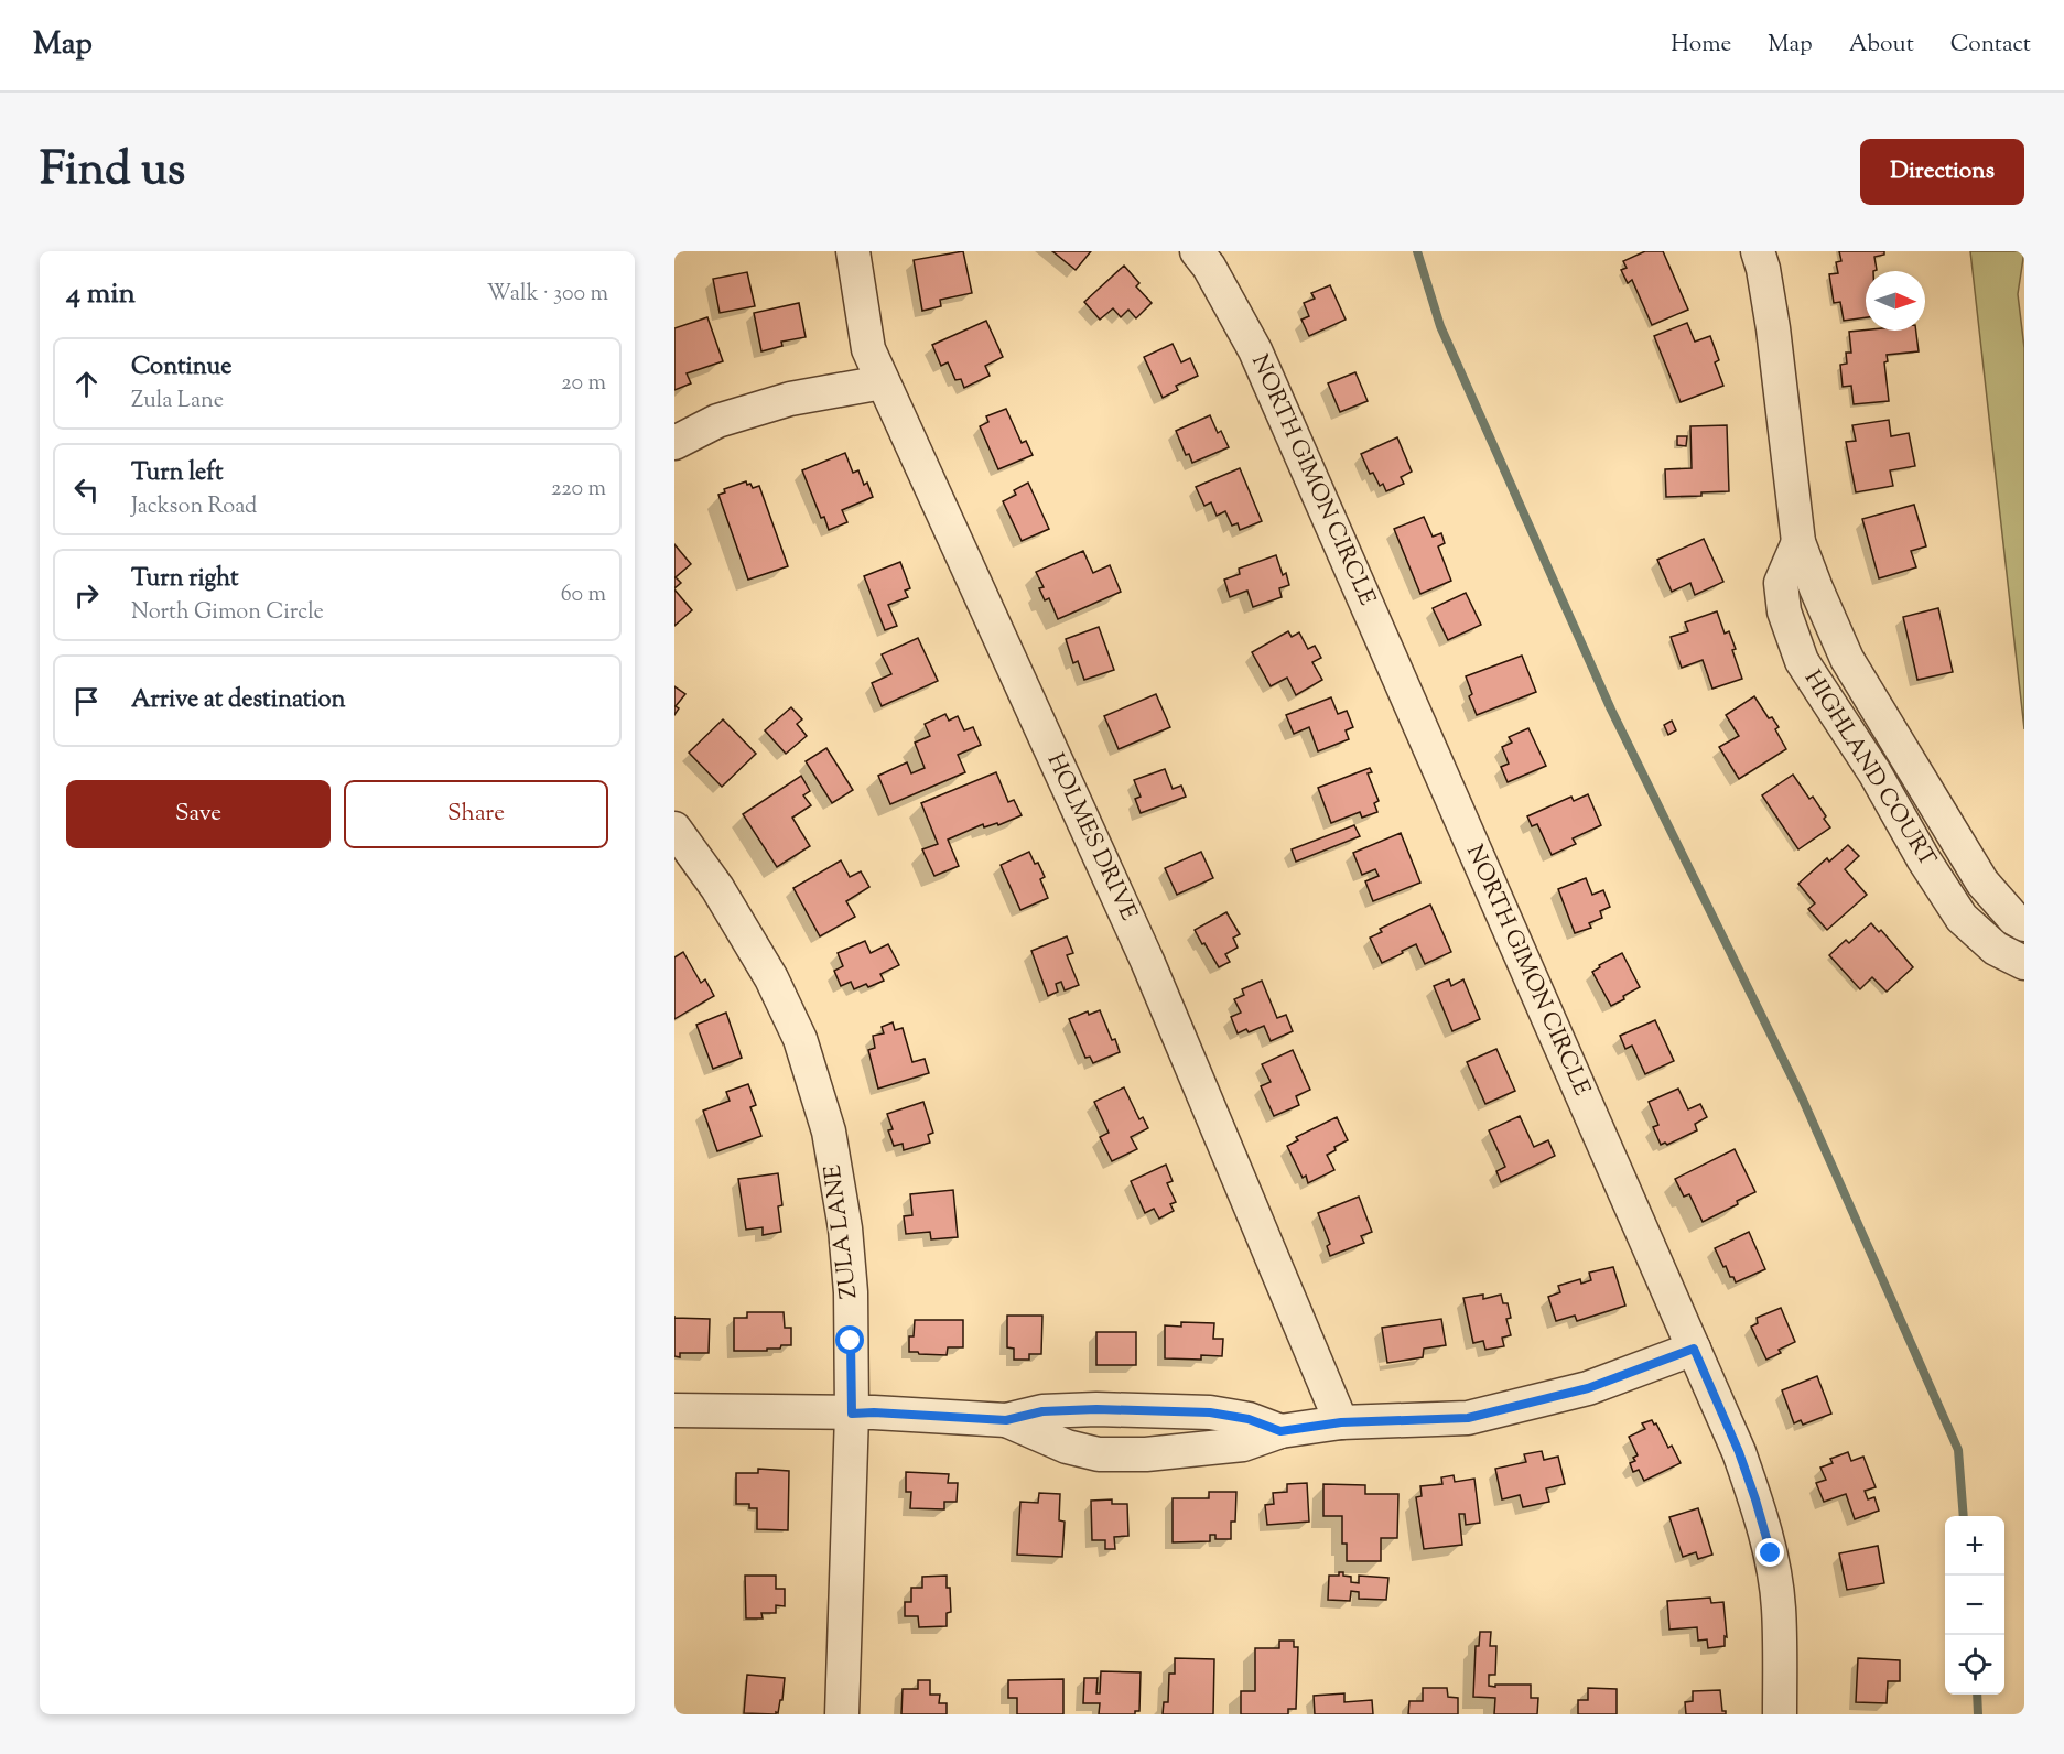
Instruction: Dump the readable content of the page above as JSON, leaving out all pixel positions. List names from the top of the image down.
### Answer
{
  "streets": {
    "street": [
      "NORTH GIMON CIRCLE",
      "HIGHLAND COURT",
      "HOLMES DRIVE",
      "ZULA LANE"
    ]
  },
  "north": "right",
  "page": {
    "header": "Map",
    "nav": [
      "Home",
      "Map",
      "About",
      "Contact"
    ],
    "title": "Find us",
    "buttons": [
      "Directions",
      ["Save", "Share"]
    ],
    "heading": ["4 min", "Walk · 300 m"],
    "list": [
      ["Continue", "Zula Lane", "20 m"],
      ["Turn left", "Jackson Road", "220 m"],
      ["Turn right", "North Gimon Circle", "60 m"],
      "Arrive at destination"
    ],
    "map_buttons": ["+", "−"]
  }
}
